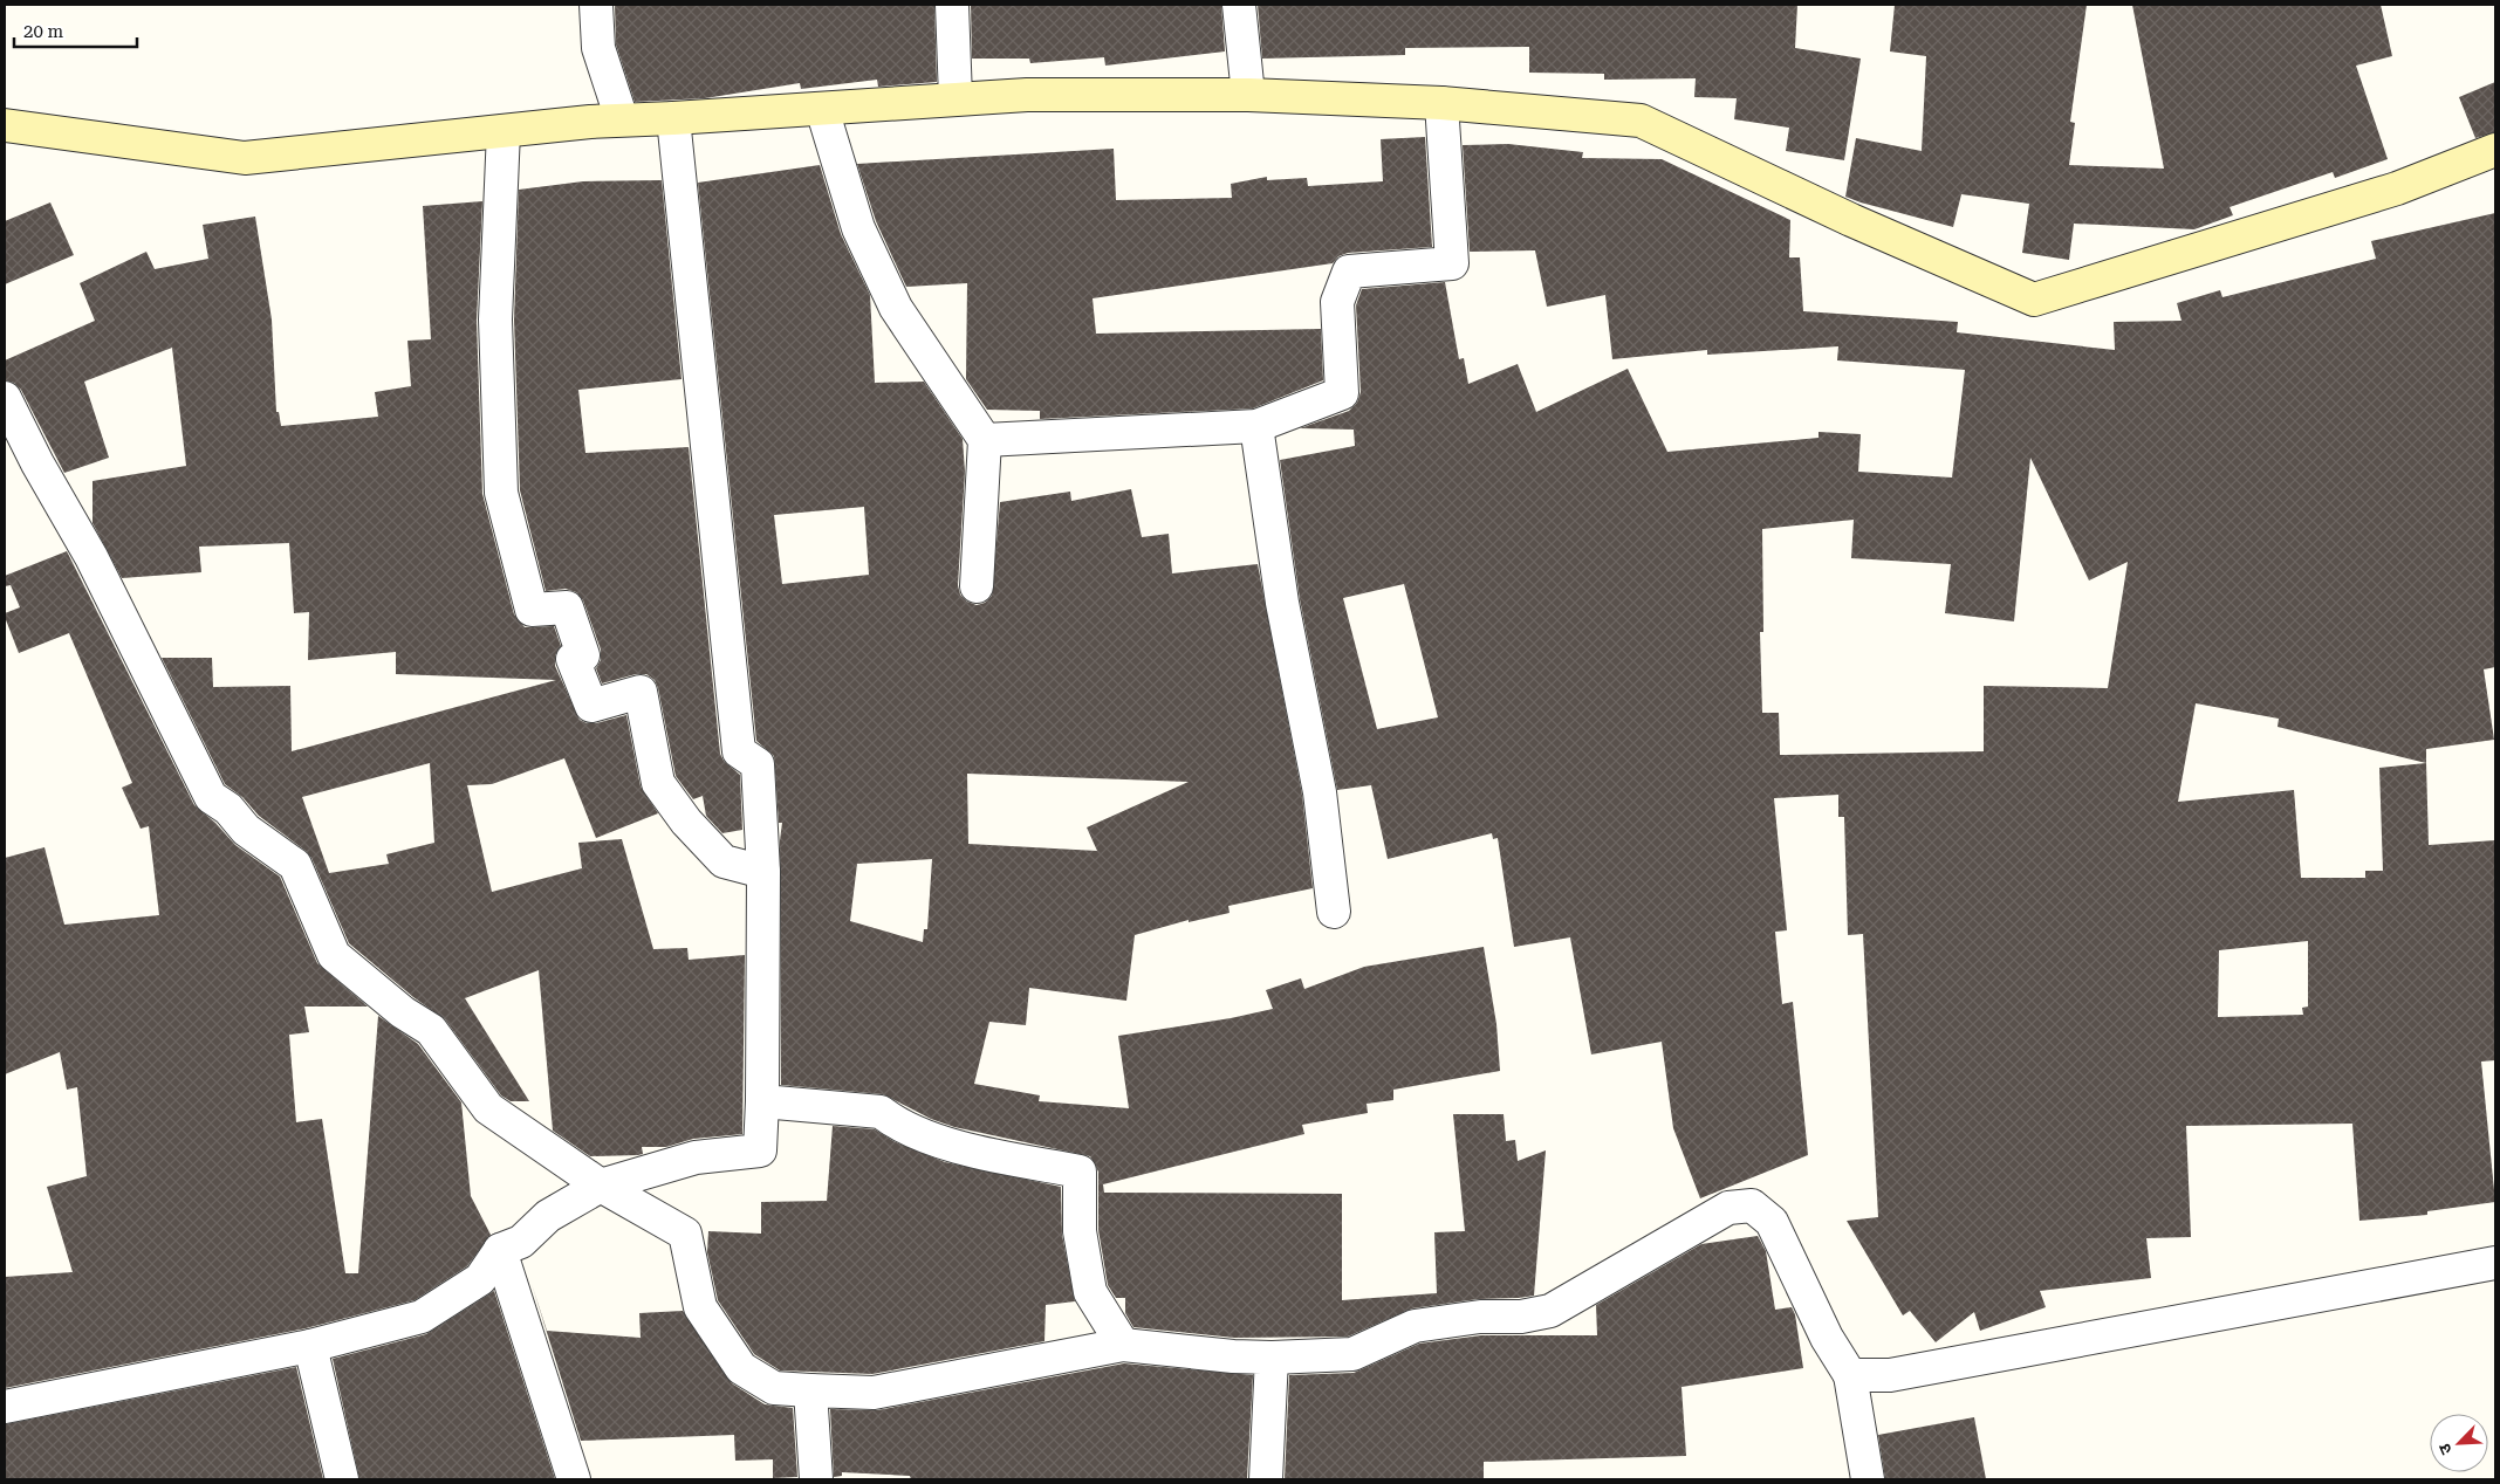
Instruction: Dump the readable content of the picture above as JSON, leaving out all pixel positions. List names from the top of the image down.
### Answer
{
  "scale_bar": "20 m",
  "north": "bottom left"
}
